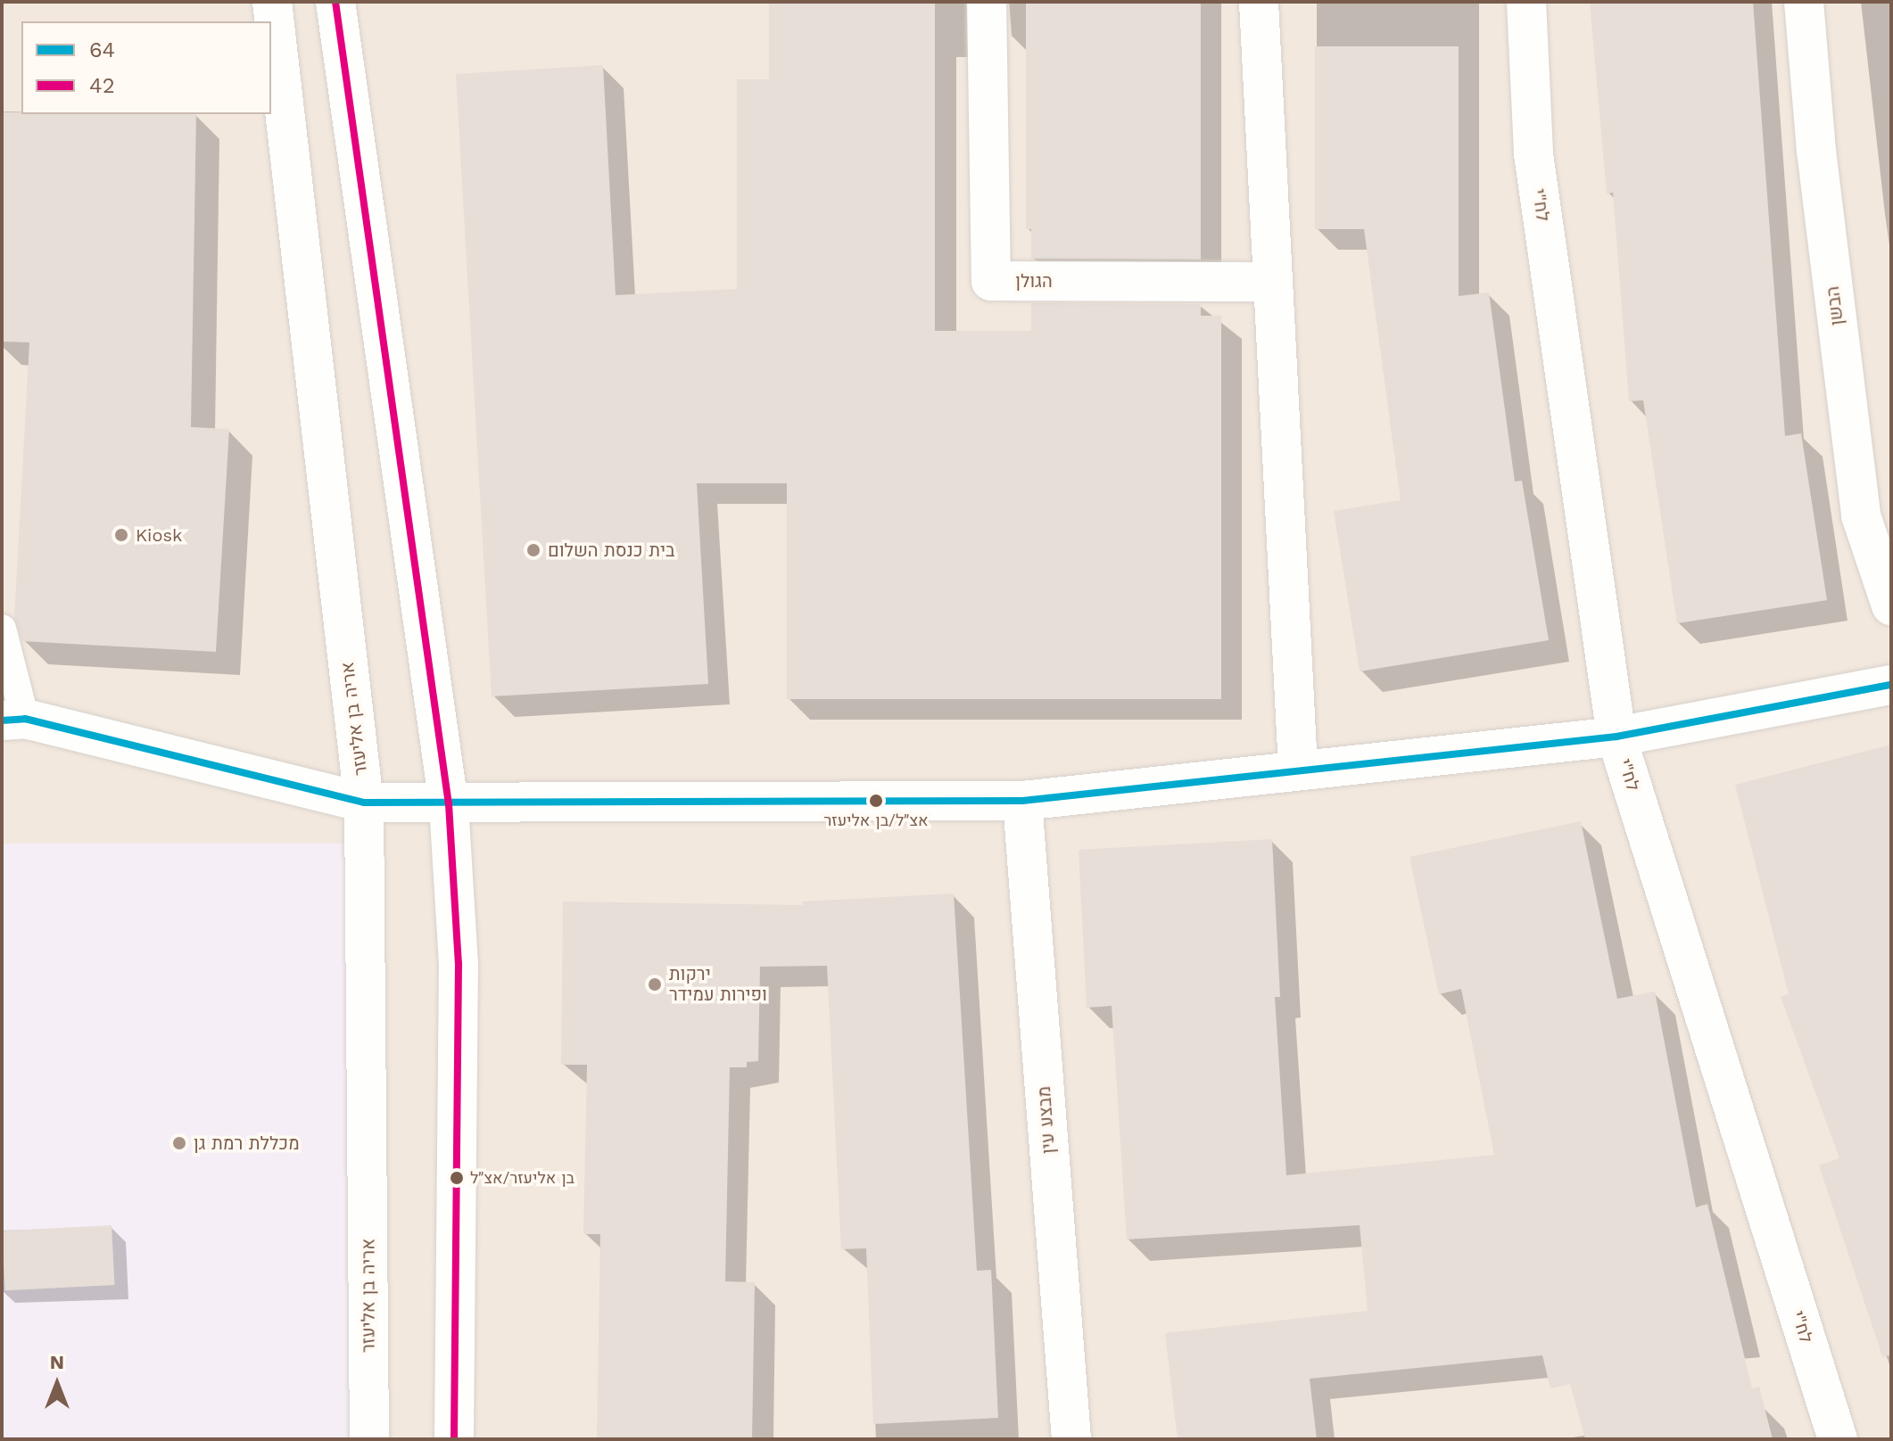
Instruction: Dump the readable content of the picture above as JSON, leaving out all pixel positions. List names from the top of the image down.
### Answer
{
  "streets": {
    "street": [
      "לח\"י",
      "הגולן",
      "הבשן",
      "אריה בן אליעזר",
      "מבצע עין"
    ]
  },
  "places": [
    "Kiosk",
    "בית כנסת השלום",
    "אצ״ל/בן אליעזר",
    "ירקות ופירות עמידר",
    "מכללת רמת גן",
    "בן אליעזר/אצ״ל"
  ],
  "lines": ["transit line 42", "transit line 64"],
  "legend": ["64", "42"],
  "north": "top"
}
